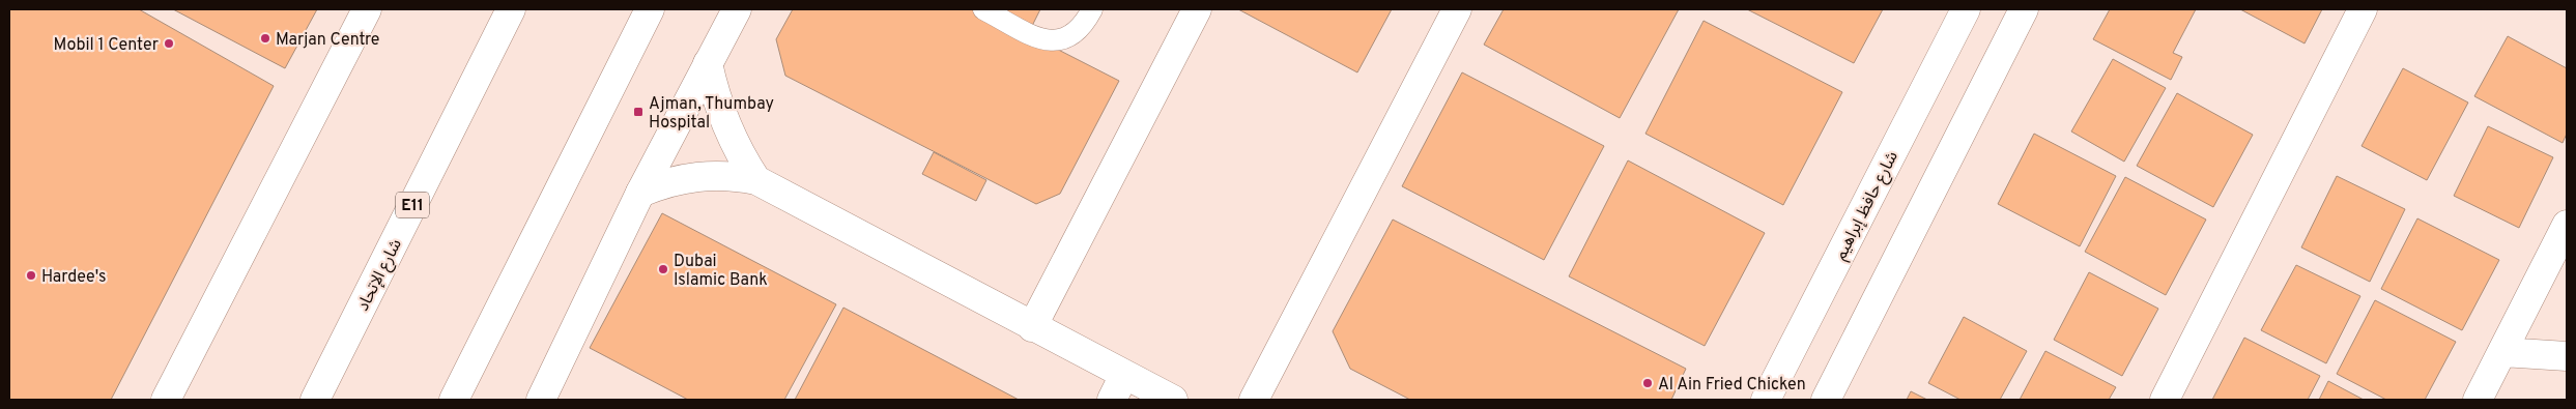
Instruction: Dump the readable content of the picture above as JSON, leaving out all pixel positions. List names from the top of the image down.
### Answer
{
  "streets": {
    "main road": ["E11", "شارع حافظ إبراهيم", "شارع الإتحاد"]
  },
  "places": {
    "other": [
      "Marjan Centre",
      "Mobil 1 Center",
      "Dubai Islamic Bank",
      "Hardee's",
      "Al Ain Fried Chicken"
    ],
    "transit": ["Ajman, Thumbay Hospital"]
  }
}
